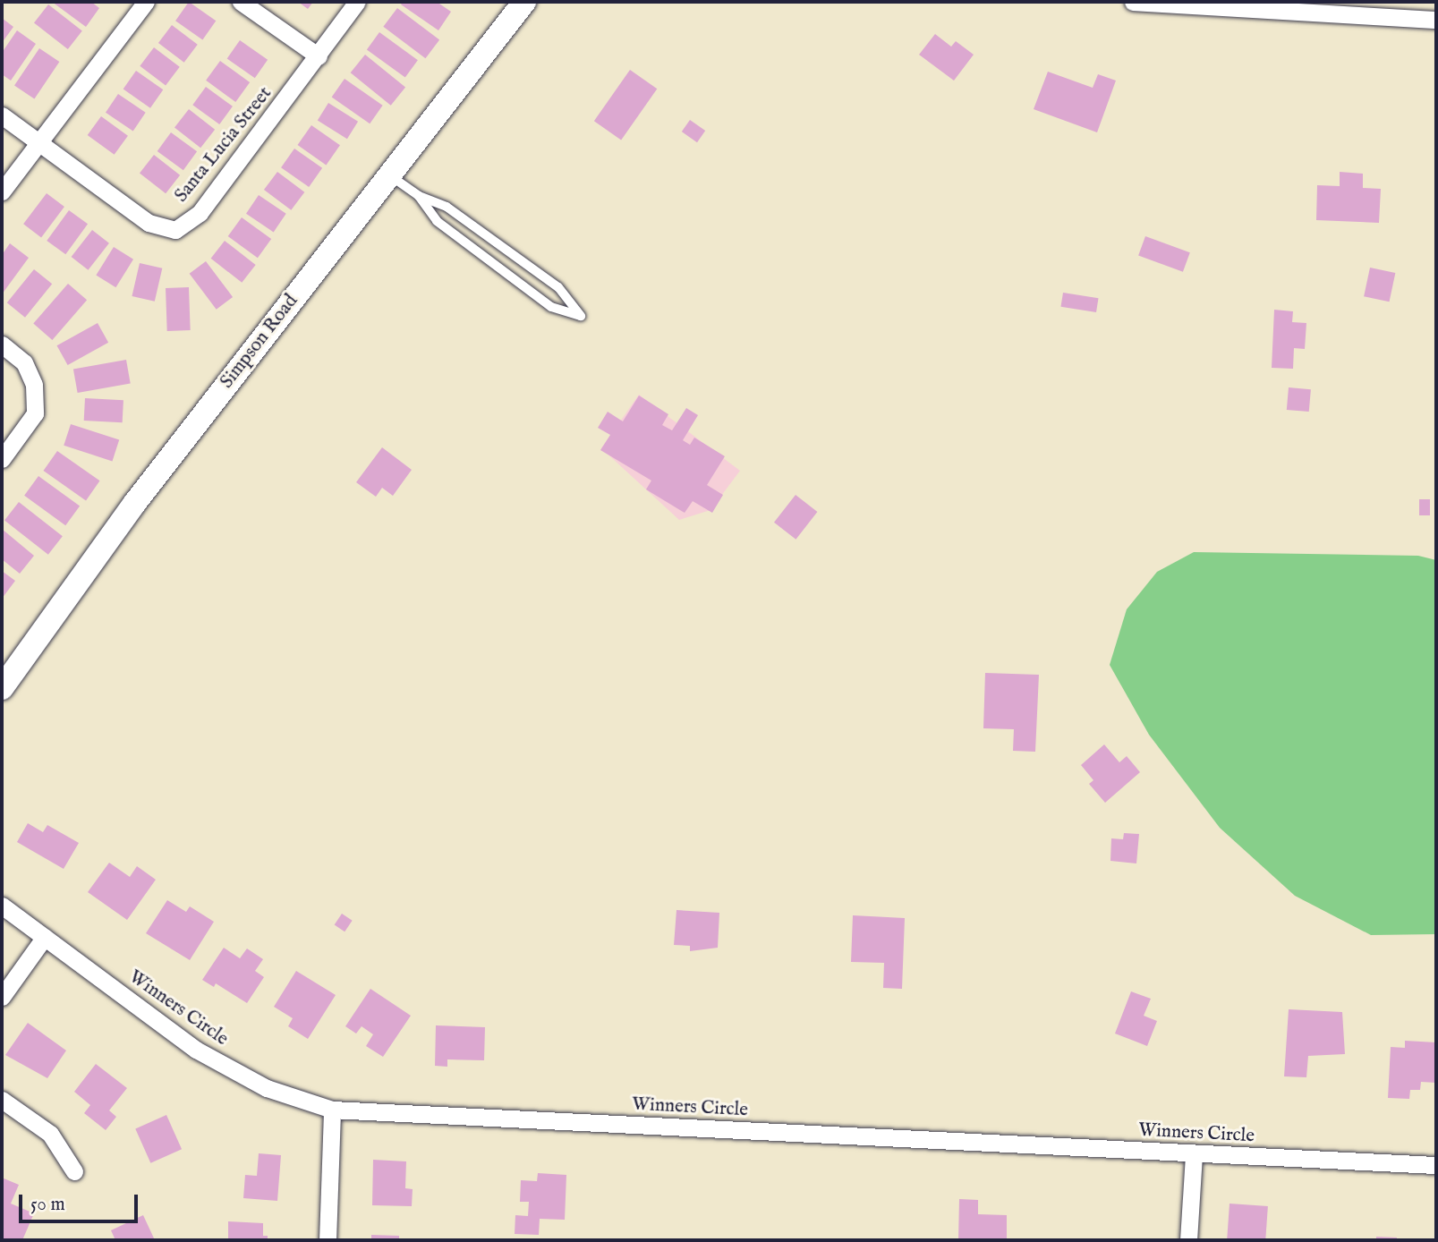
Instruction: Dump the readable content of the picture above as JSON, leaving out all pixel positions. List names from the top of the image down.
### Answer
{
  "streets": {
    "main road": ["Simpson Road"],
    "street": ["Santa Lucia Street", "Winners Circle"]
  },
  "scale_bar": "50 m"
}
